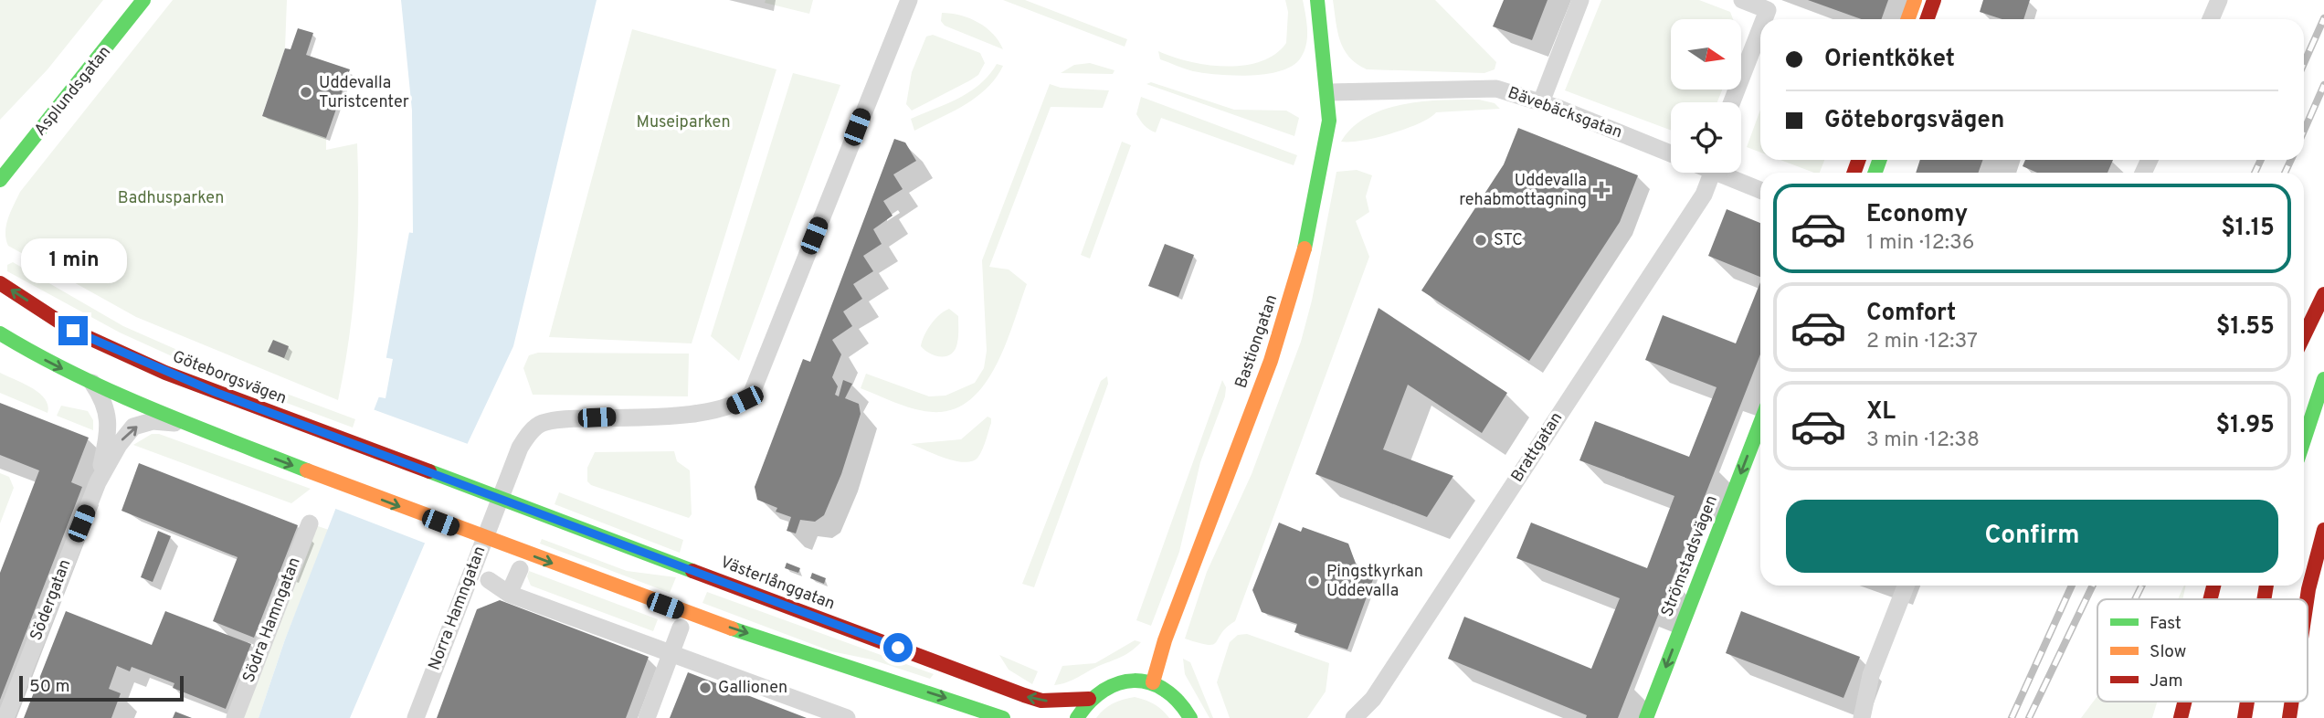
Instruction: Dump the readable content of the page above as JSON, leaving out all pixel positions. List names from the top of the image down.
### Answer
{
  "streets": {
    "main road": [
      "Asplundsgatan",
      "Bastiongatan",
      "Göteborgsvägen",
      "Strömstadsvägen",
      "Västerlånggatan"
    ],
    "street": [
      "Bävebäcksgatan",
      "Brattgatan",
      "Södergatan",
      "Norra Hamngatan",
      "Södra Hamngatan"
    ]
  },
  "crossings": [
    ["Bävebäcksgatan", "Bastiongatan"],
    ["Bastiongatan", "Västerlånggatan"],
    ["Göteborgsvägen", "Västerlånggatan"],
    ["Västerlånggatan", "Norra Hamngatan"]
  ],
  "one_way": ["Strömstadsvägen"],
  "parks": ["Museiparken", "Badhusparken"],
  "places": {
    "other": [
      "Uddevalla Turistcenter",
      "STC",
      "Pingstkyrkan Uddevalla",
      "Gallionen"
    ],
    "health": ["Uddevalla rehabmottagning"]
  },
  "legend": ["Fast", "Slow", "Jam"],
  "scale_bar": "50 m",
  "north": "right",
  "page": {
    "banner": ["Orientköket", "Göteborgsvägen"],
    "list": [
      {
        "name": "Economy",
        "note": "1 min · 12:36",
        "value": "$1.15"
      },
      {
        "name": "Comfort",
        "note": "2 min · 12:37",
        "value": "$1.55"
      },
      {
        "name": "XL",
        "note": "3 min · 12:38",
        "value": "$1.95"
      }
    ],
    "bubble": "1 min",
    "buttons": "Confirm",
    "scale": "50 m"
  }
}
